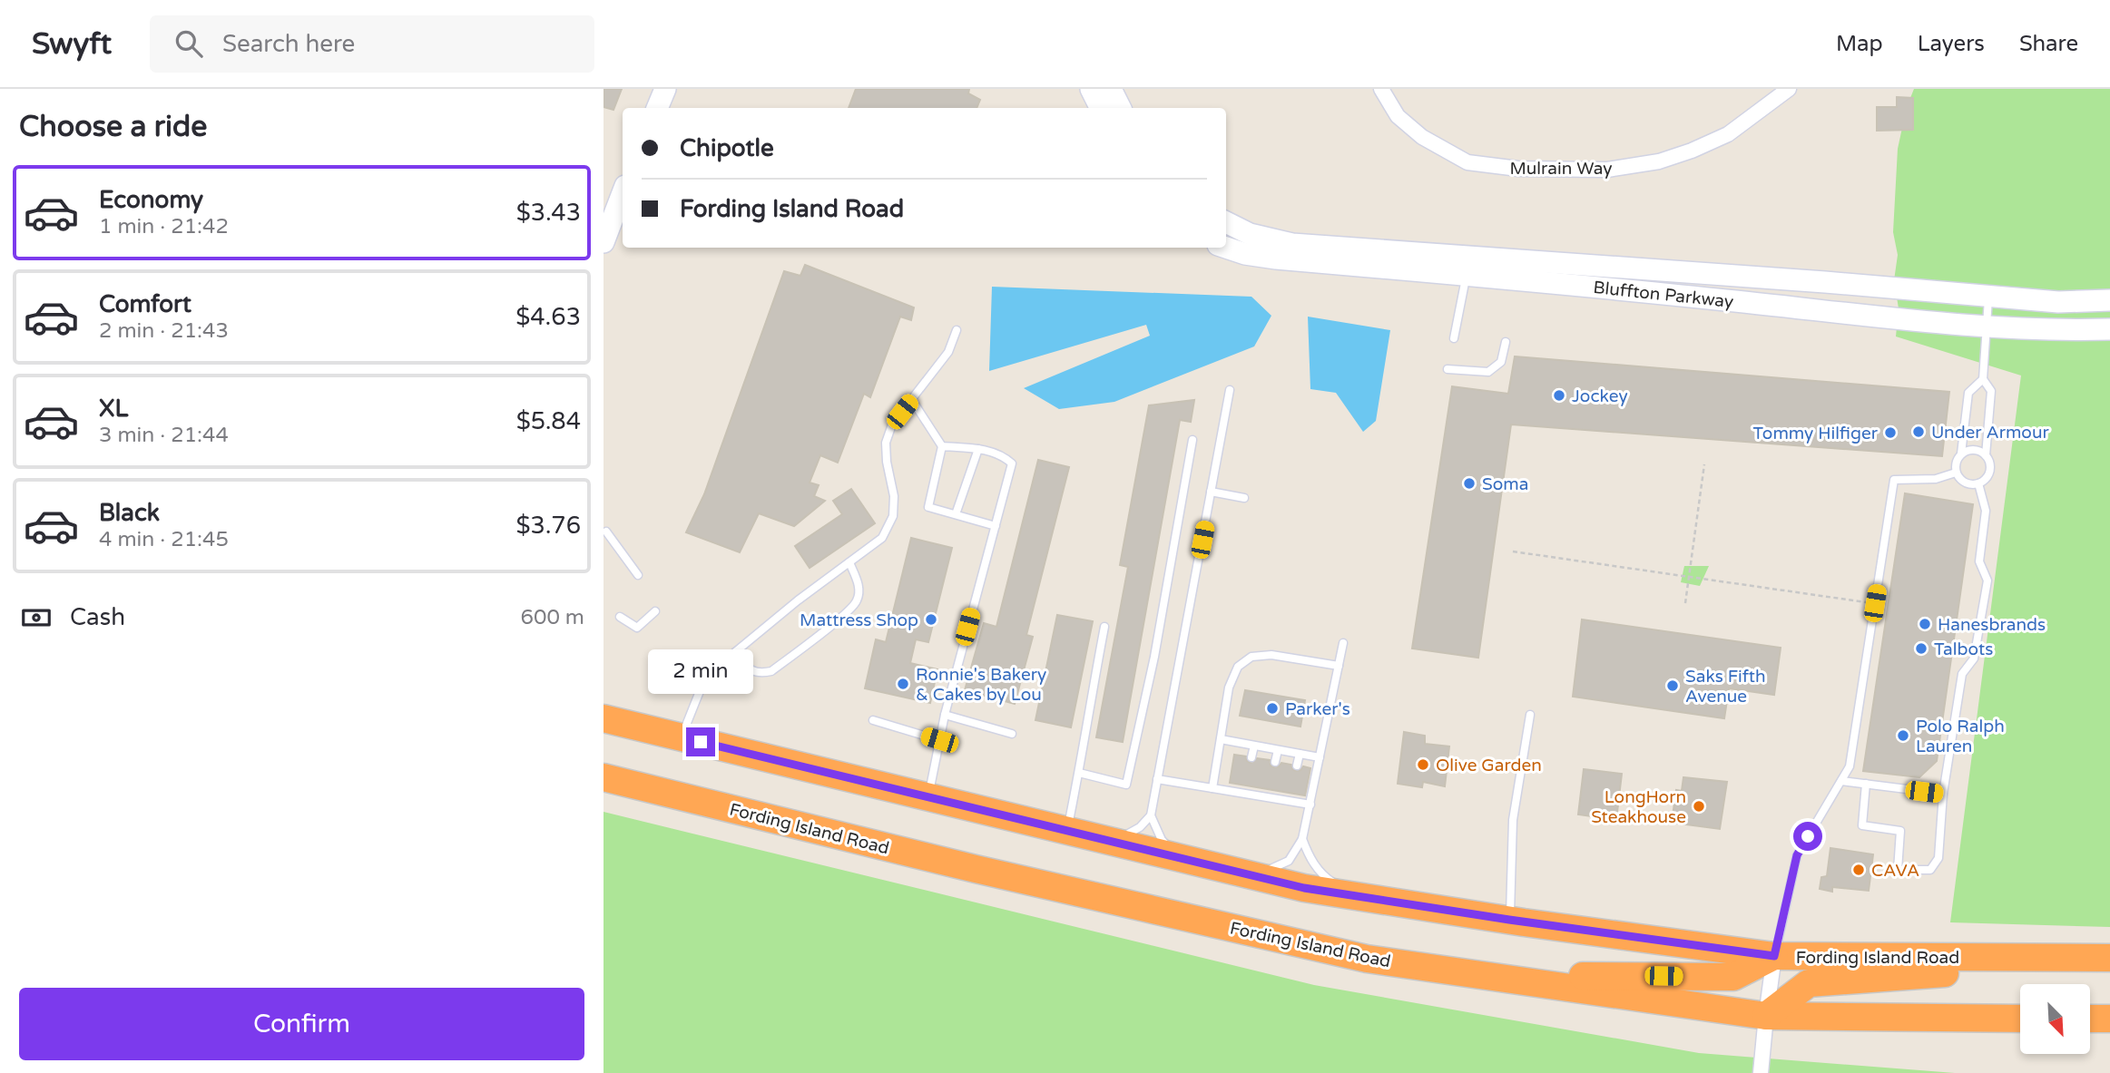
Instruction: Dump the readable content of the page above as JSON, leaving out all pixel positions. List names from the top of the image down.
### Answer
{
  "streets": {
    "highway": ["Fording Island Road"],
    "main road": ["Bluffton Parkway"],
    "street": ["Mulrain Way"]
  },
  "places": [
    "Jockey",
    "Under Armour",
    "Tommy Hilfiger",
    "Soma",
    "Mattress Shop",
    "Hanesbrands",
    "Talbots",
    "Ronnie's Bakery & Cakes by Lou",
    "Saks Fifth Avenue",
    "Parker's",
    "Polo Ralph Lauren",
    "Olive Garden",
    "LongHorn Steakhouse",
    "CAVA"
  ],
  "north": "bottom right",
  "page": {
    "header": "Swyft",
    "search": "Search here",
    "nav": ["Map", "Layers", "Share"],
    "heading": "Choose a ride",
    "banner": ["Chipotle", "Fording Island Road"],
    "list": [
      {
        "name": "Economy",
        "note": "1 min · 21:42",
        "value": "$3.43"
      },
      {
        "name": "Comfort",
        "note": "2 min · 21:43",
        "value": "$4.63"
      },
      {
        "name": "XL",
        "note": "3 min · 21:44",
        "value": "$5.84"
      },
      {
        "name": "Black",
        "note": "4 min · 21:45",
        "value": "$3.76"
      }
    ],
    "pay": ["Cash", "600 m"],
    "bubble": "2 min",
    "buttons": "Confirm"
  }
}
